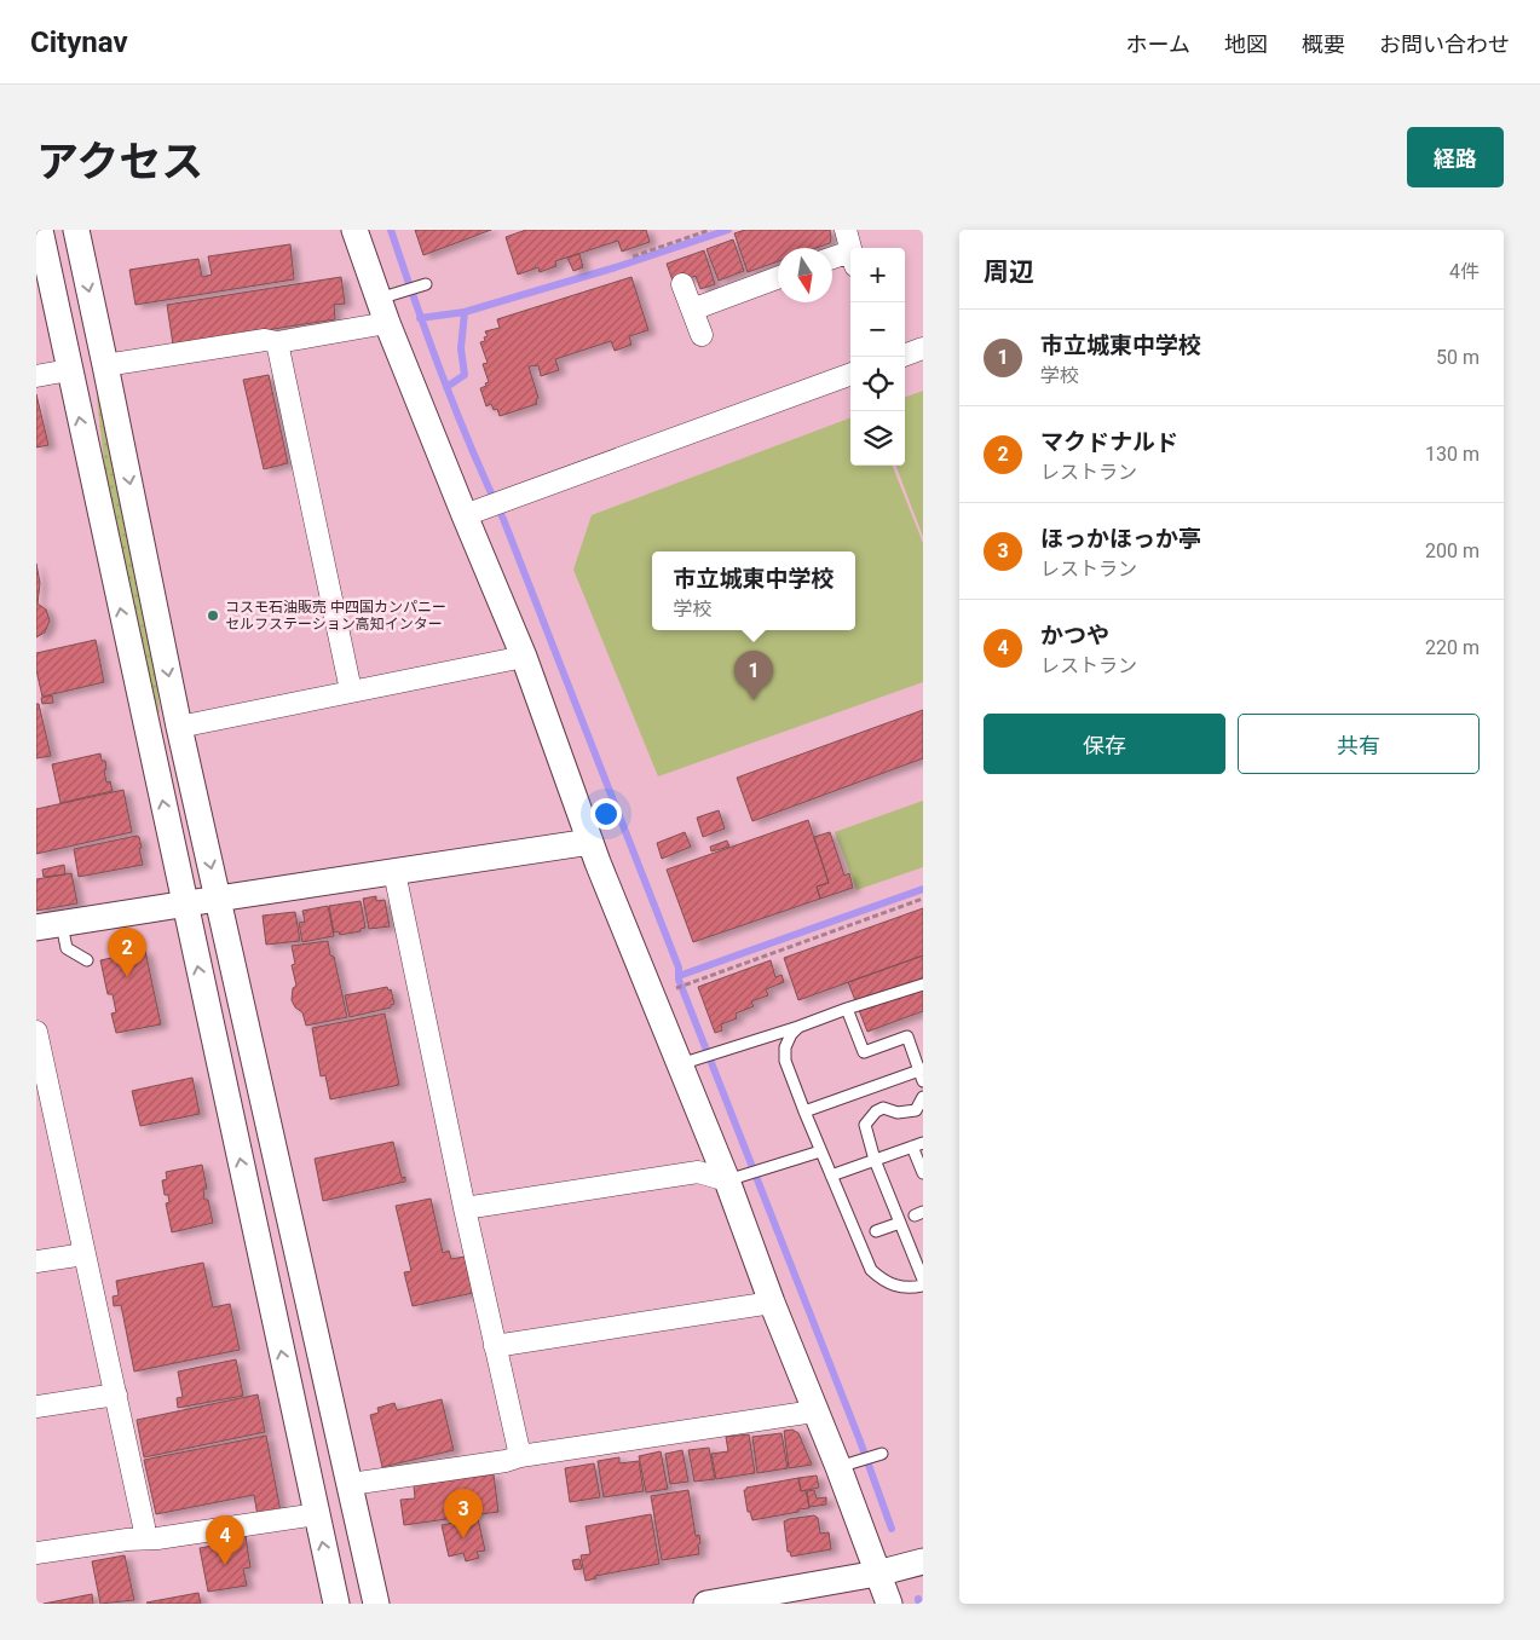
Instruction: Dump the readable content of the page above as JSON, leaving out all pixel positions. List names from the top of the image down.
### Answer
{
  "places": ["コスモ石油販売 中四国カンパニー セルフステーション高知インター"],
  "north": "bottom",
  "page": {
    "header": "Citynav",
    "nav": [
      "ホーム",
      "地図",
      "概要",
      "お問い合わせ"
    ],
    "title": "アクセス",
    "buttons": [
      "経路",
      ["保存", "共有"]
    ],
    "heading": ["周辺", "4件"],
    "map_buttons": ["+", "−"],
    "list": [
      {
        "mark": "1",
        "name": "市立城東中学校",
        "note": "学校",
        "value": "50 m"
      },
      {
        "mark": "2",
        "name": "マクドナルド",
        "note": "レストラン",
        "value": "130 m"
      },
      {
        "mark": "3",
        "name": "ほっかほっか亭",
        "note": "レストラン",
        "value": "200 m"
      },
      {
        "mark": "4",
        "name": "かつや",
        "note": "レストラン",
        "value": "220 m"
      }
    ],
    "popup": ["市立城東中学校", "学校"],
    "pins": [
      "1",
      "2",
      "3",
      "4"
    ]
  }
}
